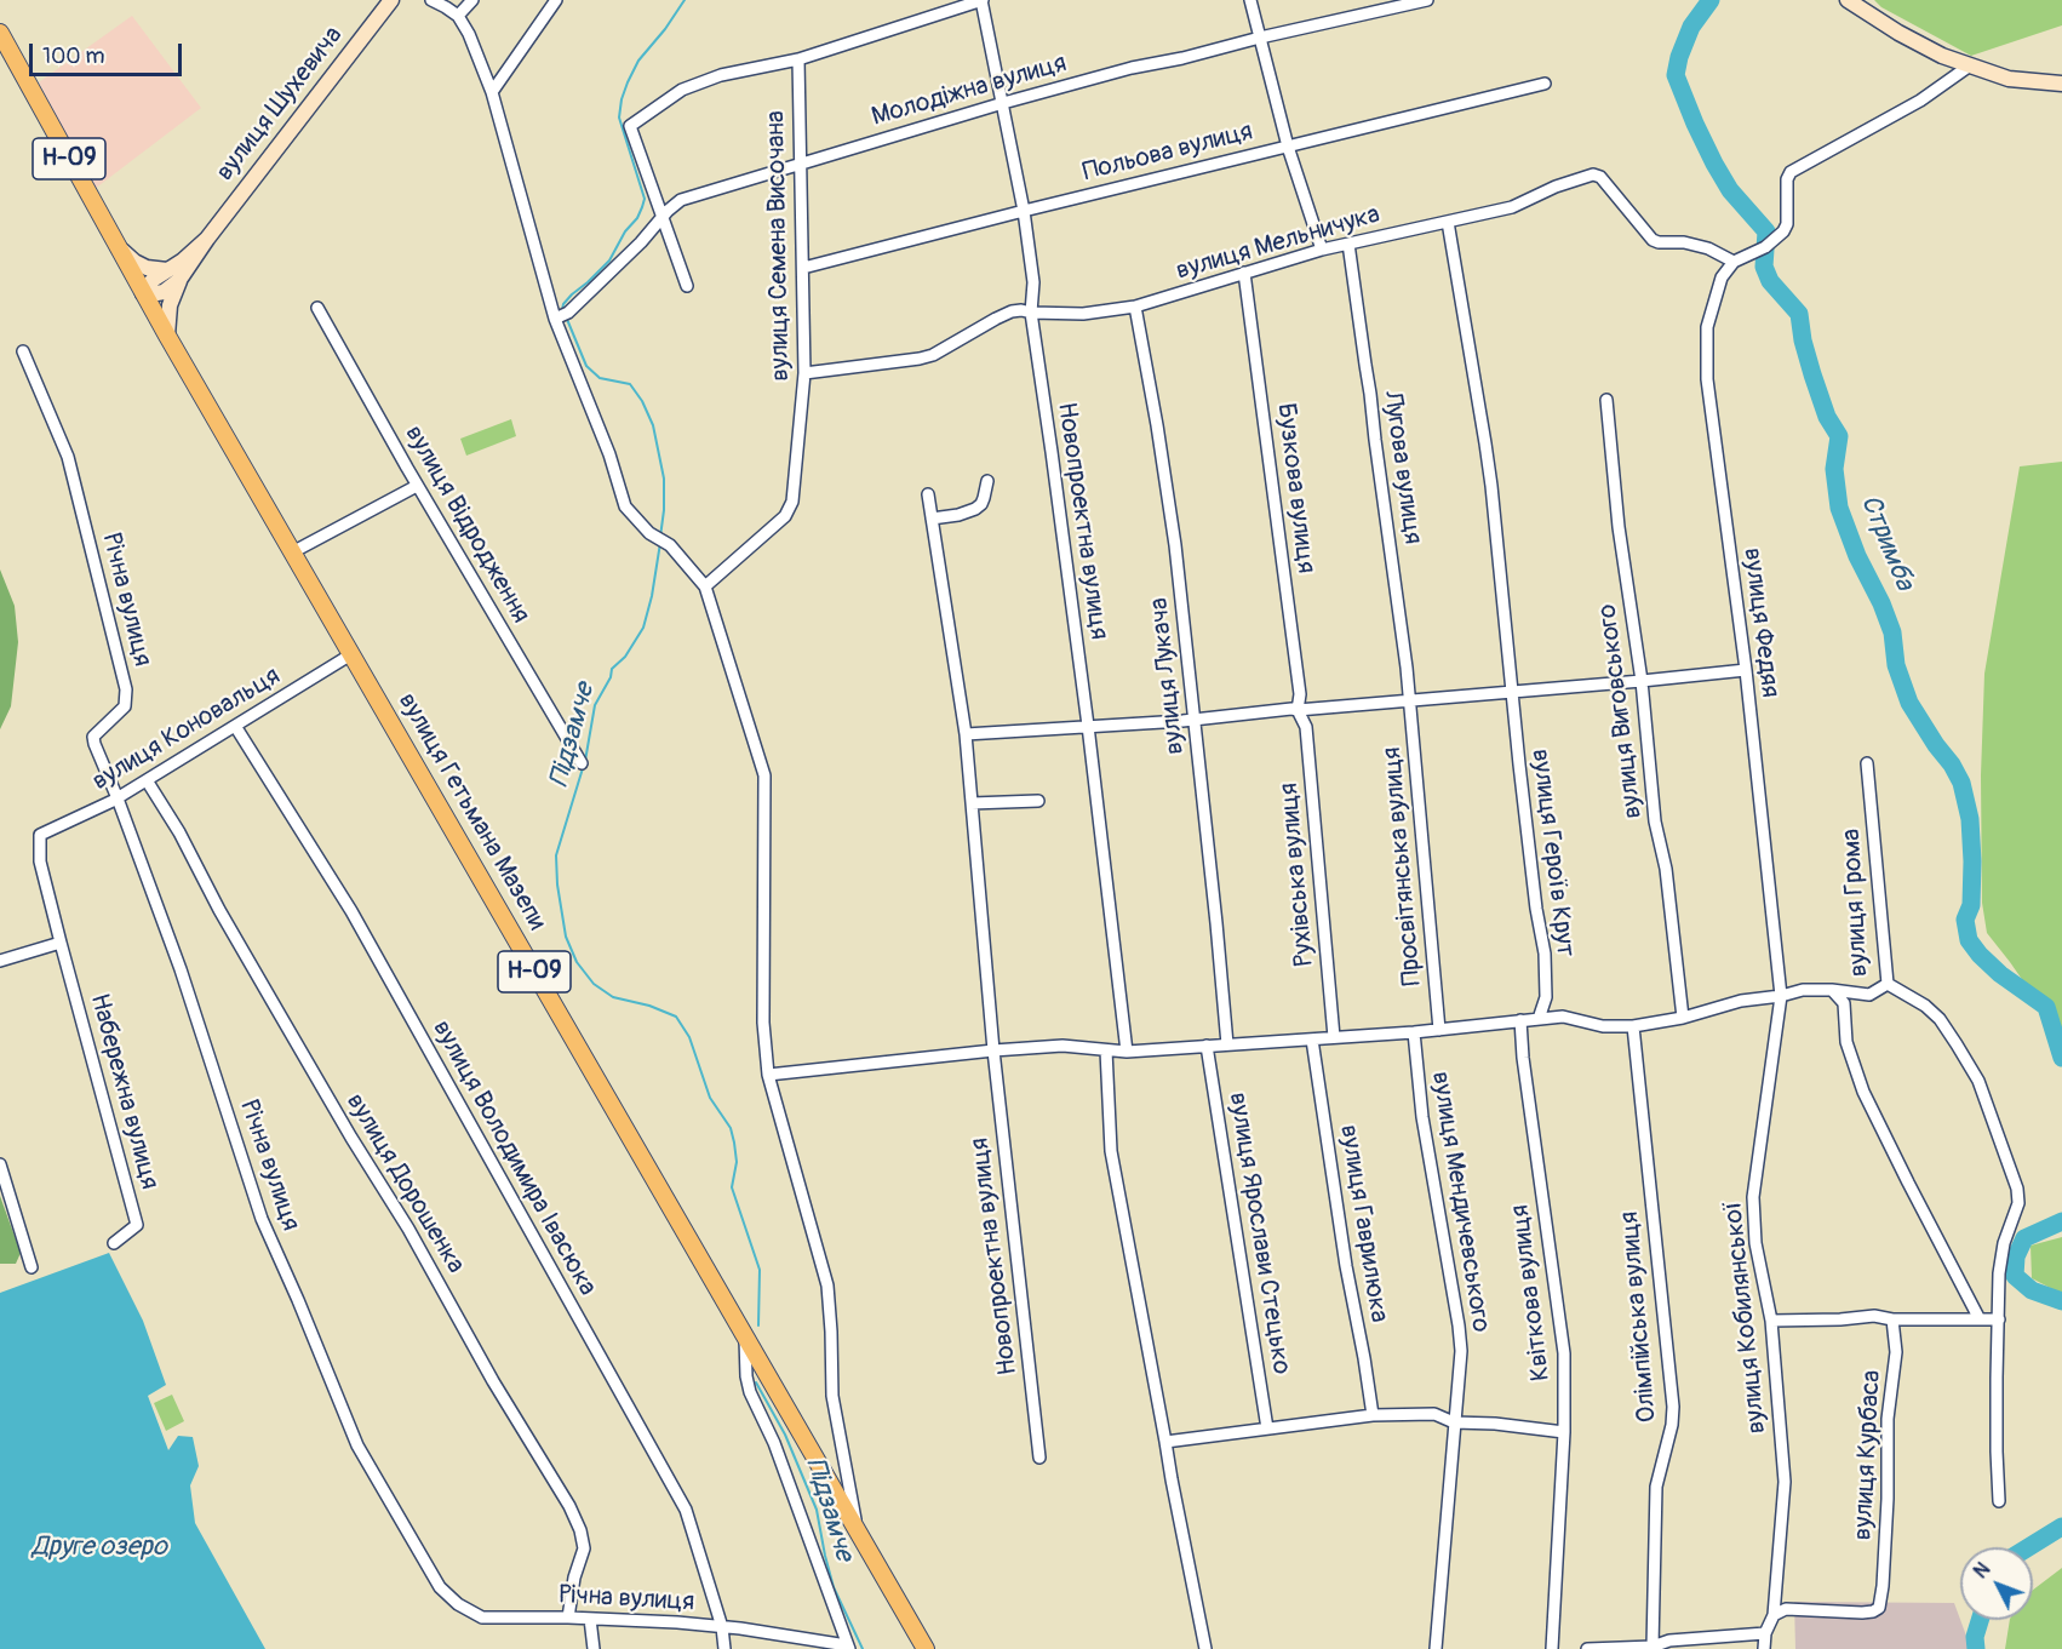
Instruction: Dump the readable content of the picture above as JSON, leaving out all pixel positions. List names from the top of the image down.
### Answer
{
  "streets": {
    "main road": ["вулиця Шухевича", "Н-09", "вулиця Гетьмана Мазепи"],
    "street": [
      "Молодіжна вулиця",
      "Польова вулиця",
      "вулиця Мельничука",
      "вулиця Семена Височана",
      "Лугова вулиця",
      "Бузкова вулиця",
      "Новопроектна вулиця",
      "вулиця Відродження",
      "Річна вулиця",
      "вулиця Федяя",
      "вулиця Лукача",
      "вулиця Виговського",
      "вулиця Коновальця",
      "вулиця Героїв Крут",
      "Просвітянська вулиця",
      "Рухівська вулиця",
      "вулиця Грома",
      "Набережна вулиця",
      "вулиця Володимира Івасюка",
      "вулиця Дорошенка",
      "вулиця Мендичевського",
      "вулиця Гаврилюка",
      "вулиця Ярослави Стецько",
      "Квіткова вулиця",
      "Олімпійська вулиця",
      "вулиця Кобилянської",
      "вулиця Курбаса"
    ]
  },
  "crossings": [
    ["Молодіжна вулиця", "вулиця Семена Височана"],
    ["Молодіжна вулиця", "Новопроектна вулиця"],
    ["Польова вулиця", "вулиця Семена Височана"],
    ["Польова вулиця", "Новопроектна вулиця"],
    ["вулиця Мельничука", "вулиця Семена Височана"],
    ["вулиця Мельничука", "Лугова вулиця"],
    ["вулиця Мельничука", "Бузкова вулиця"],
    ["вулиця Мельничука", "Новопроектна вулиця"],
    ["вулиця Мельничука", "вулиця Федяя"],
    ["вулиця Мельничука", "вулиця Лукача"],
    ["вулиця Мельничука", "вулиця Героїв Крут"],
    ["Лугова вулиця", "Просвітянська вулиця"],
    ["Бузкова вулиця", "Рухівська вулиця"],
    ["Новопроектна вулиця", "вулиця Грома"],
    ["Річна вулиця", "вулиця Коновальця"],
    ["Річна вулиця", "вулиця Володимира Івасюка"],
    ["Річна вулиця", "вулиця Дорошенка"],
    ["вулиця Федяя", "вулиця Грома"],
    ["вулиця Федяя", "вулиця Кобилянської"],
    ["вулиця Лукача", "вулиця Грома"],
    ["вулиця Виговського", "вулиця Грома"],
    ["вулиця Коновальця", "вулиця Гетьмана Мазепи"],
    ["вулиця Коновальця", "Набережна вулиця"],
    ["вулиця Коновальця", "вулиця Володимира Івасюка"],
    ["вулиця Коновальця", "вулиця Дорошенка"],
    ["вулиця Героїв Крут", "вулиця Грома"],
    ["Просвітянська вулиця", "вулиця Грома"],
    ["Рухівська вулиця", "вулиця Грома"],
    ["вулиця Грома", "вулиця Мендичевського"],
    ["вулиця Грома", "вулиця Гаврилюка"],
    ["вулиця Грома", "вулиця Ярослави Стецько"],
    ["вулиця Грома", "Квіткова вулиця"],
    ["вулиця Грома", "Олімпійська вулиця"],
    ["вулиця Грома", "вулиця Кобилянської"],
    ["вулиця Кобилянської", "вулиця Курбаса"]
  ],
  "water": ["Стримба", "Підзамче", "Друге озеро"],
  "scale_bar": "100 m",
  "north": "top left"
}
